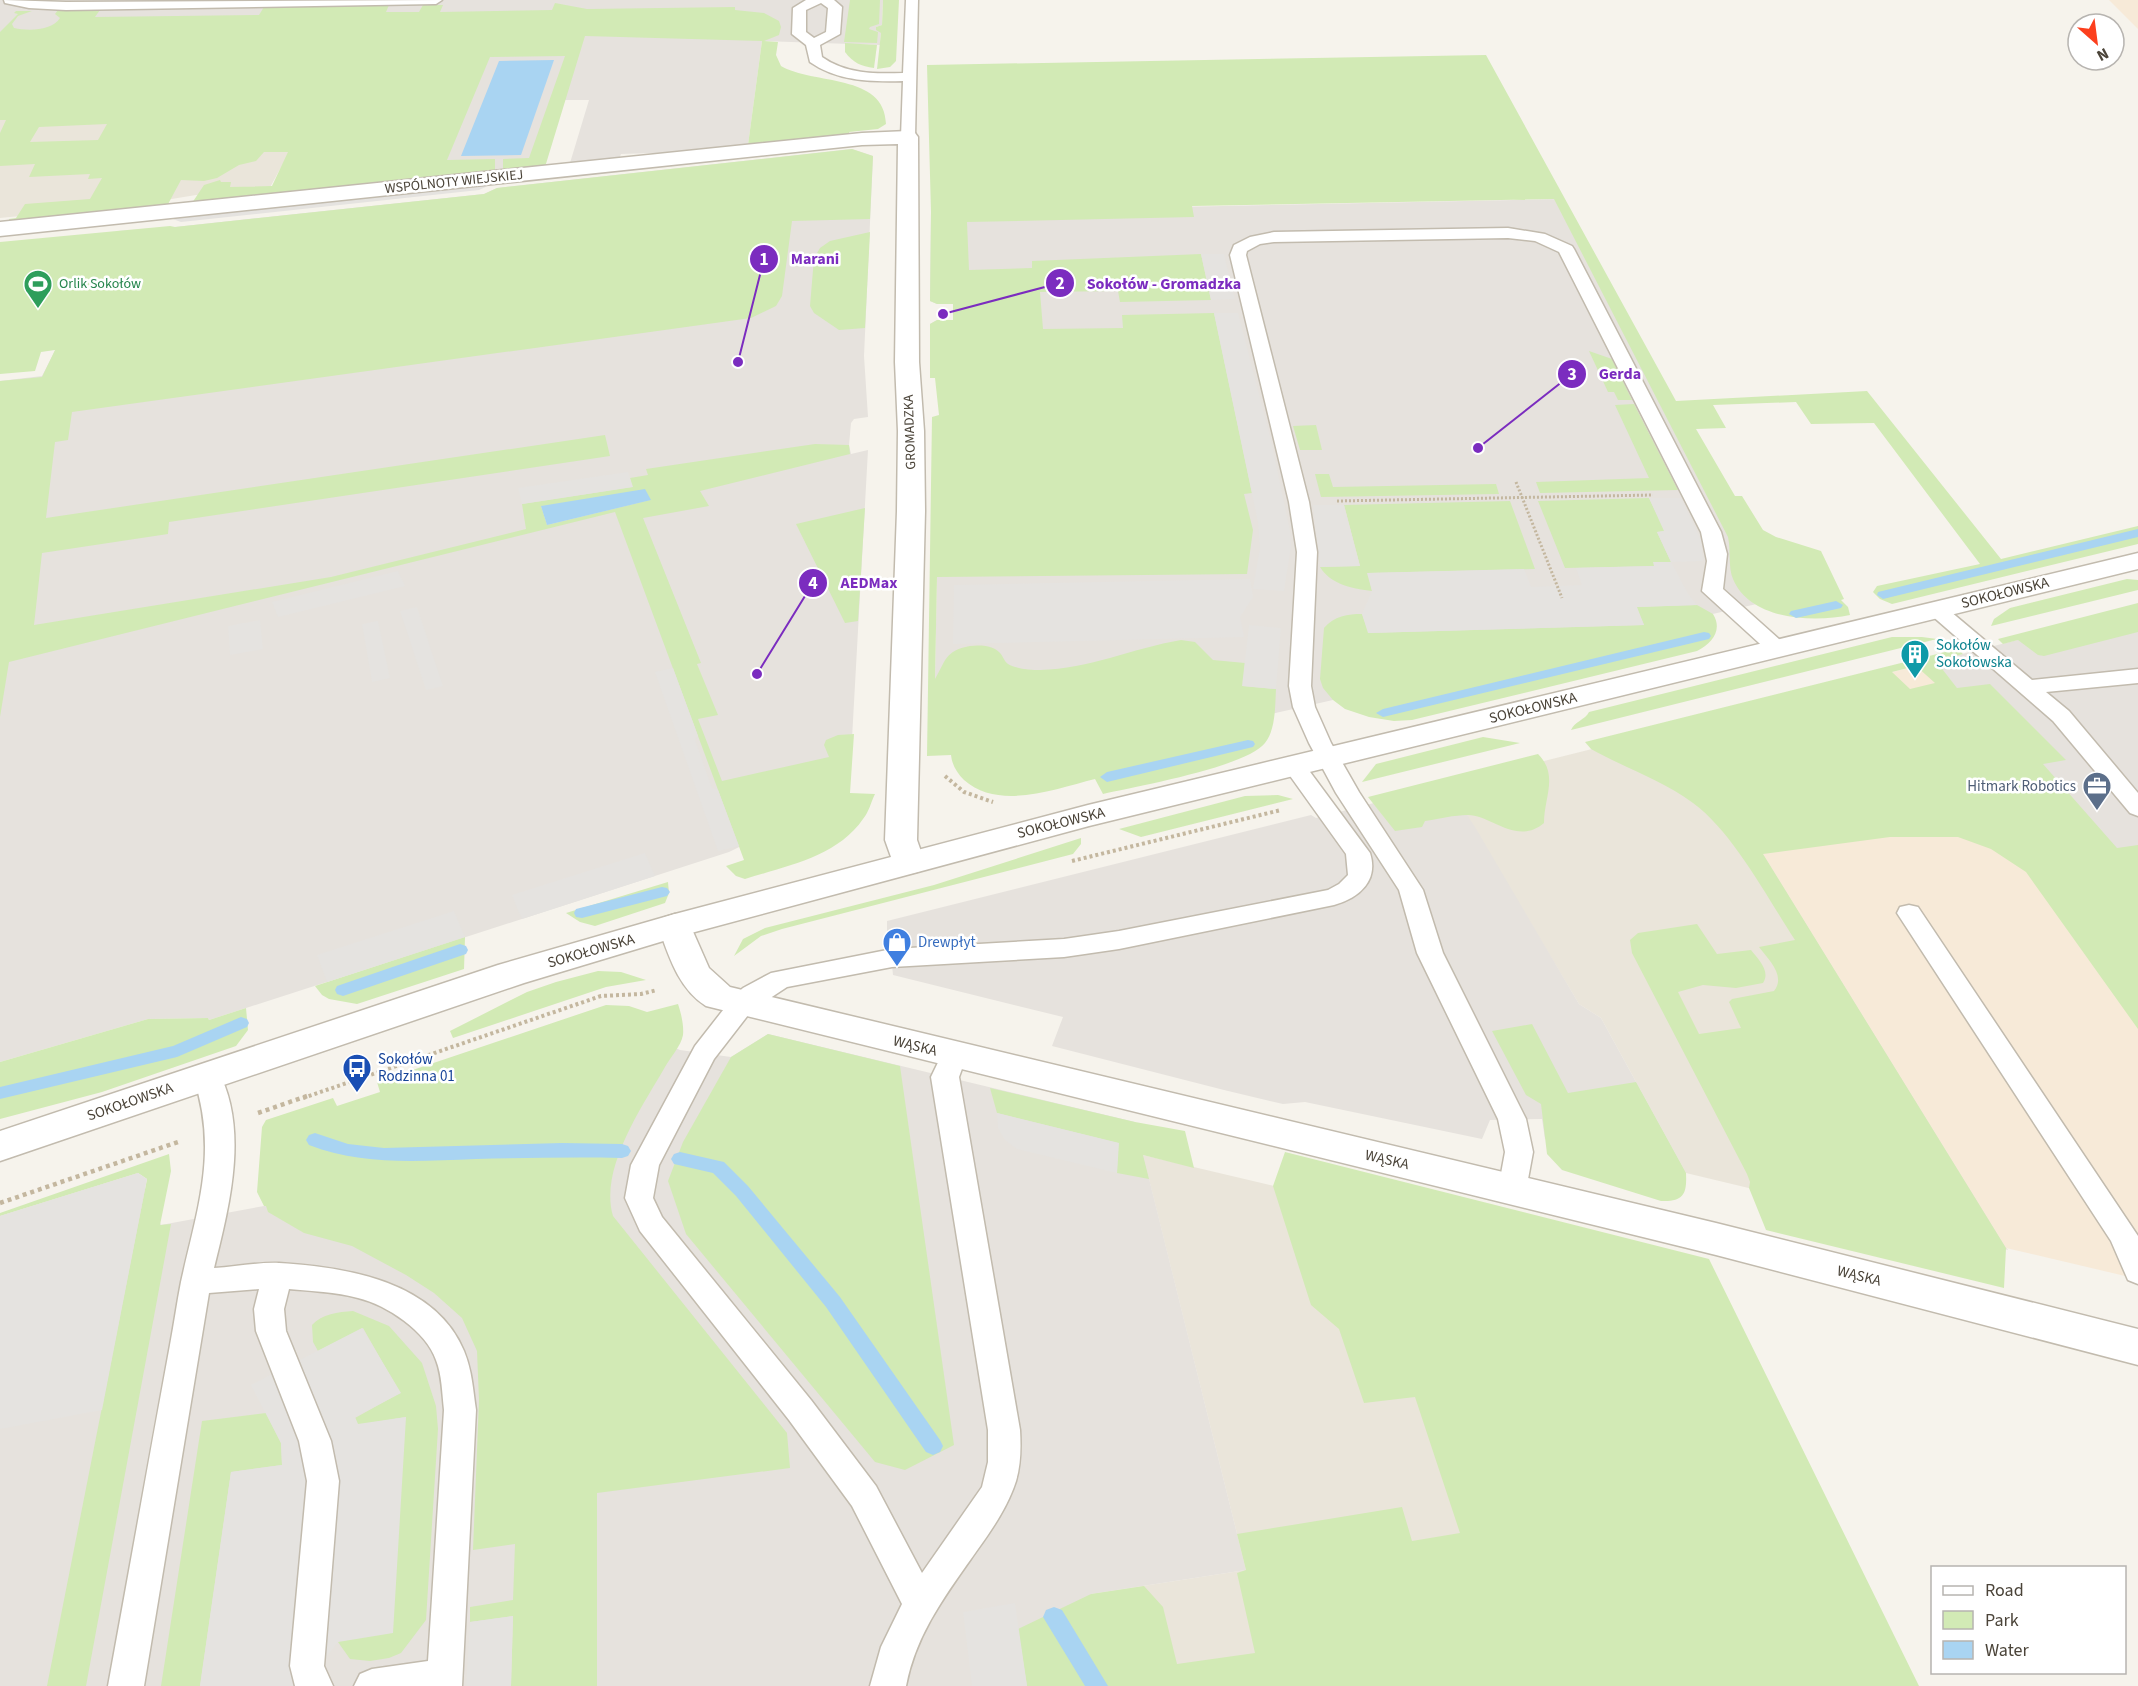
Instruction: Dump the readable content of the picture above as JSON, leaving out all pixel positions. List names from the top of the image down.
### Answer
{
  "streets": {
    "street": [
      "WSPÓLNOTY WIEJSKIEJ",
      "GROMADZKA",
      "SOKOŁOWSKA",
      "WĄSKA"
    ]
  },
  "crossings": [
    ["WSPÓLNOTY WIEJSKIEJ", "GROMADZKA"],
    ["GROMADZKA", "SOKOŁOWSKA"],
    ["SOKOŁOWSKA", "WĄSKA"]
  ],
  "places": {
    "sports": ["Orlik Sokołów"],
    "other": [
      "Sokołów - Gromadzka",
      "Marani",
      "Gerda",
      "AEDMax"
    ],
    "building": ["Sokołów Sokołowska"],
    "office": ["Hitmark Robotics"],
    "shop": ["Drewpłyt"],
    "bus stop": ["Sokołów Rodzinna 01"]
  },
  "legend": ["Road", "Park", "Water"],
  "north": "bottom right"
}
